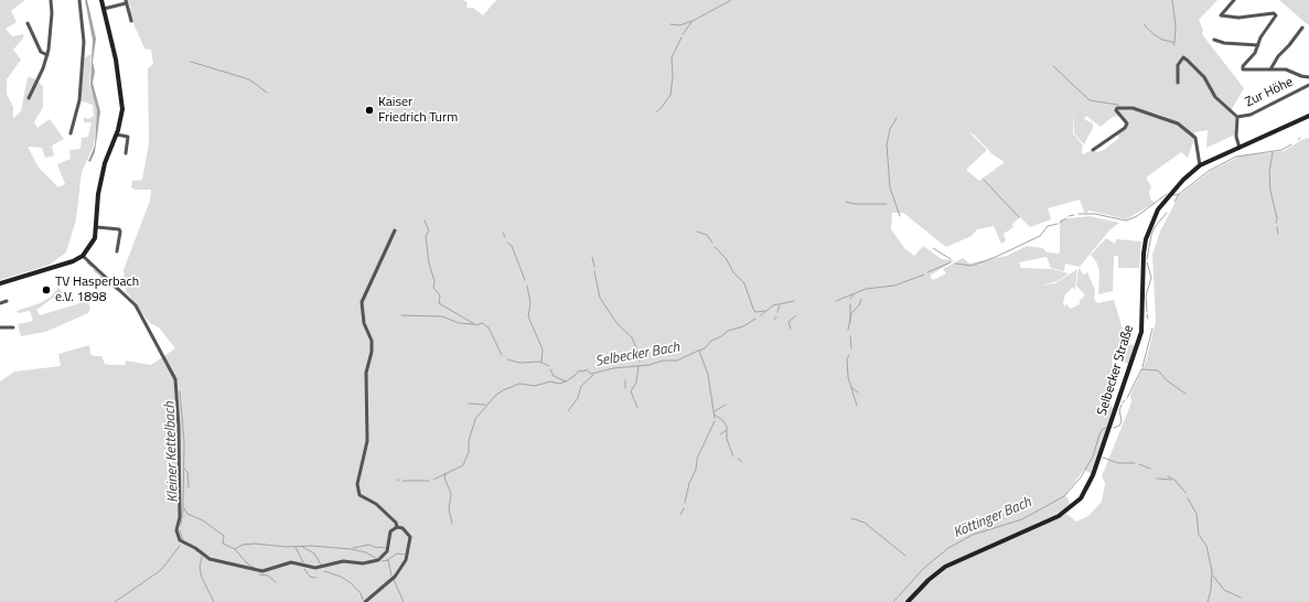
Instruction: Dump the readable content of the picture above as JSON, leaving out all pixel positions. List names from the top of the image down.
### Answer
{
  "streets": {
    "main road": ["Selbecker Straße"],
    "street": ["Zur Höhe"]
  },
  "crossings": [
    ["Zur Höhe", "Selbecker Straße"]
  ],
  "water": ["Selbecker Bach", "Kleiner Kettelbach", "Köttinger Bach"],
  "places": ["Kaiser Friedrich Turm", "TV Hasperbach e.V. 1898"]
}
